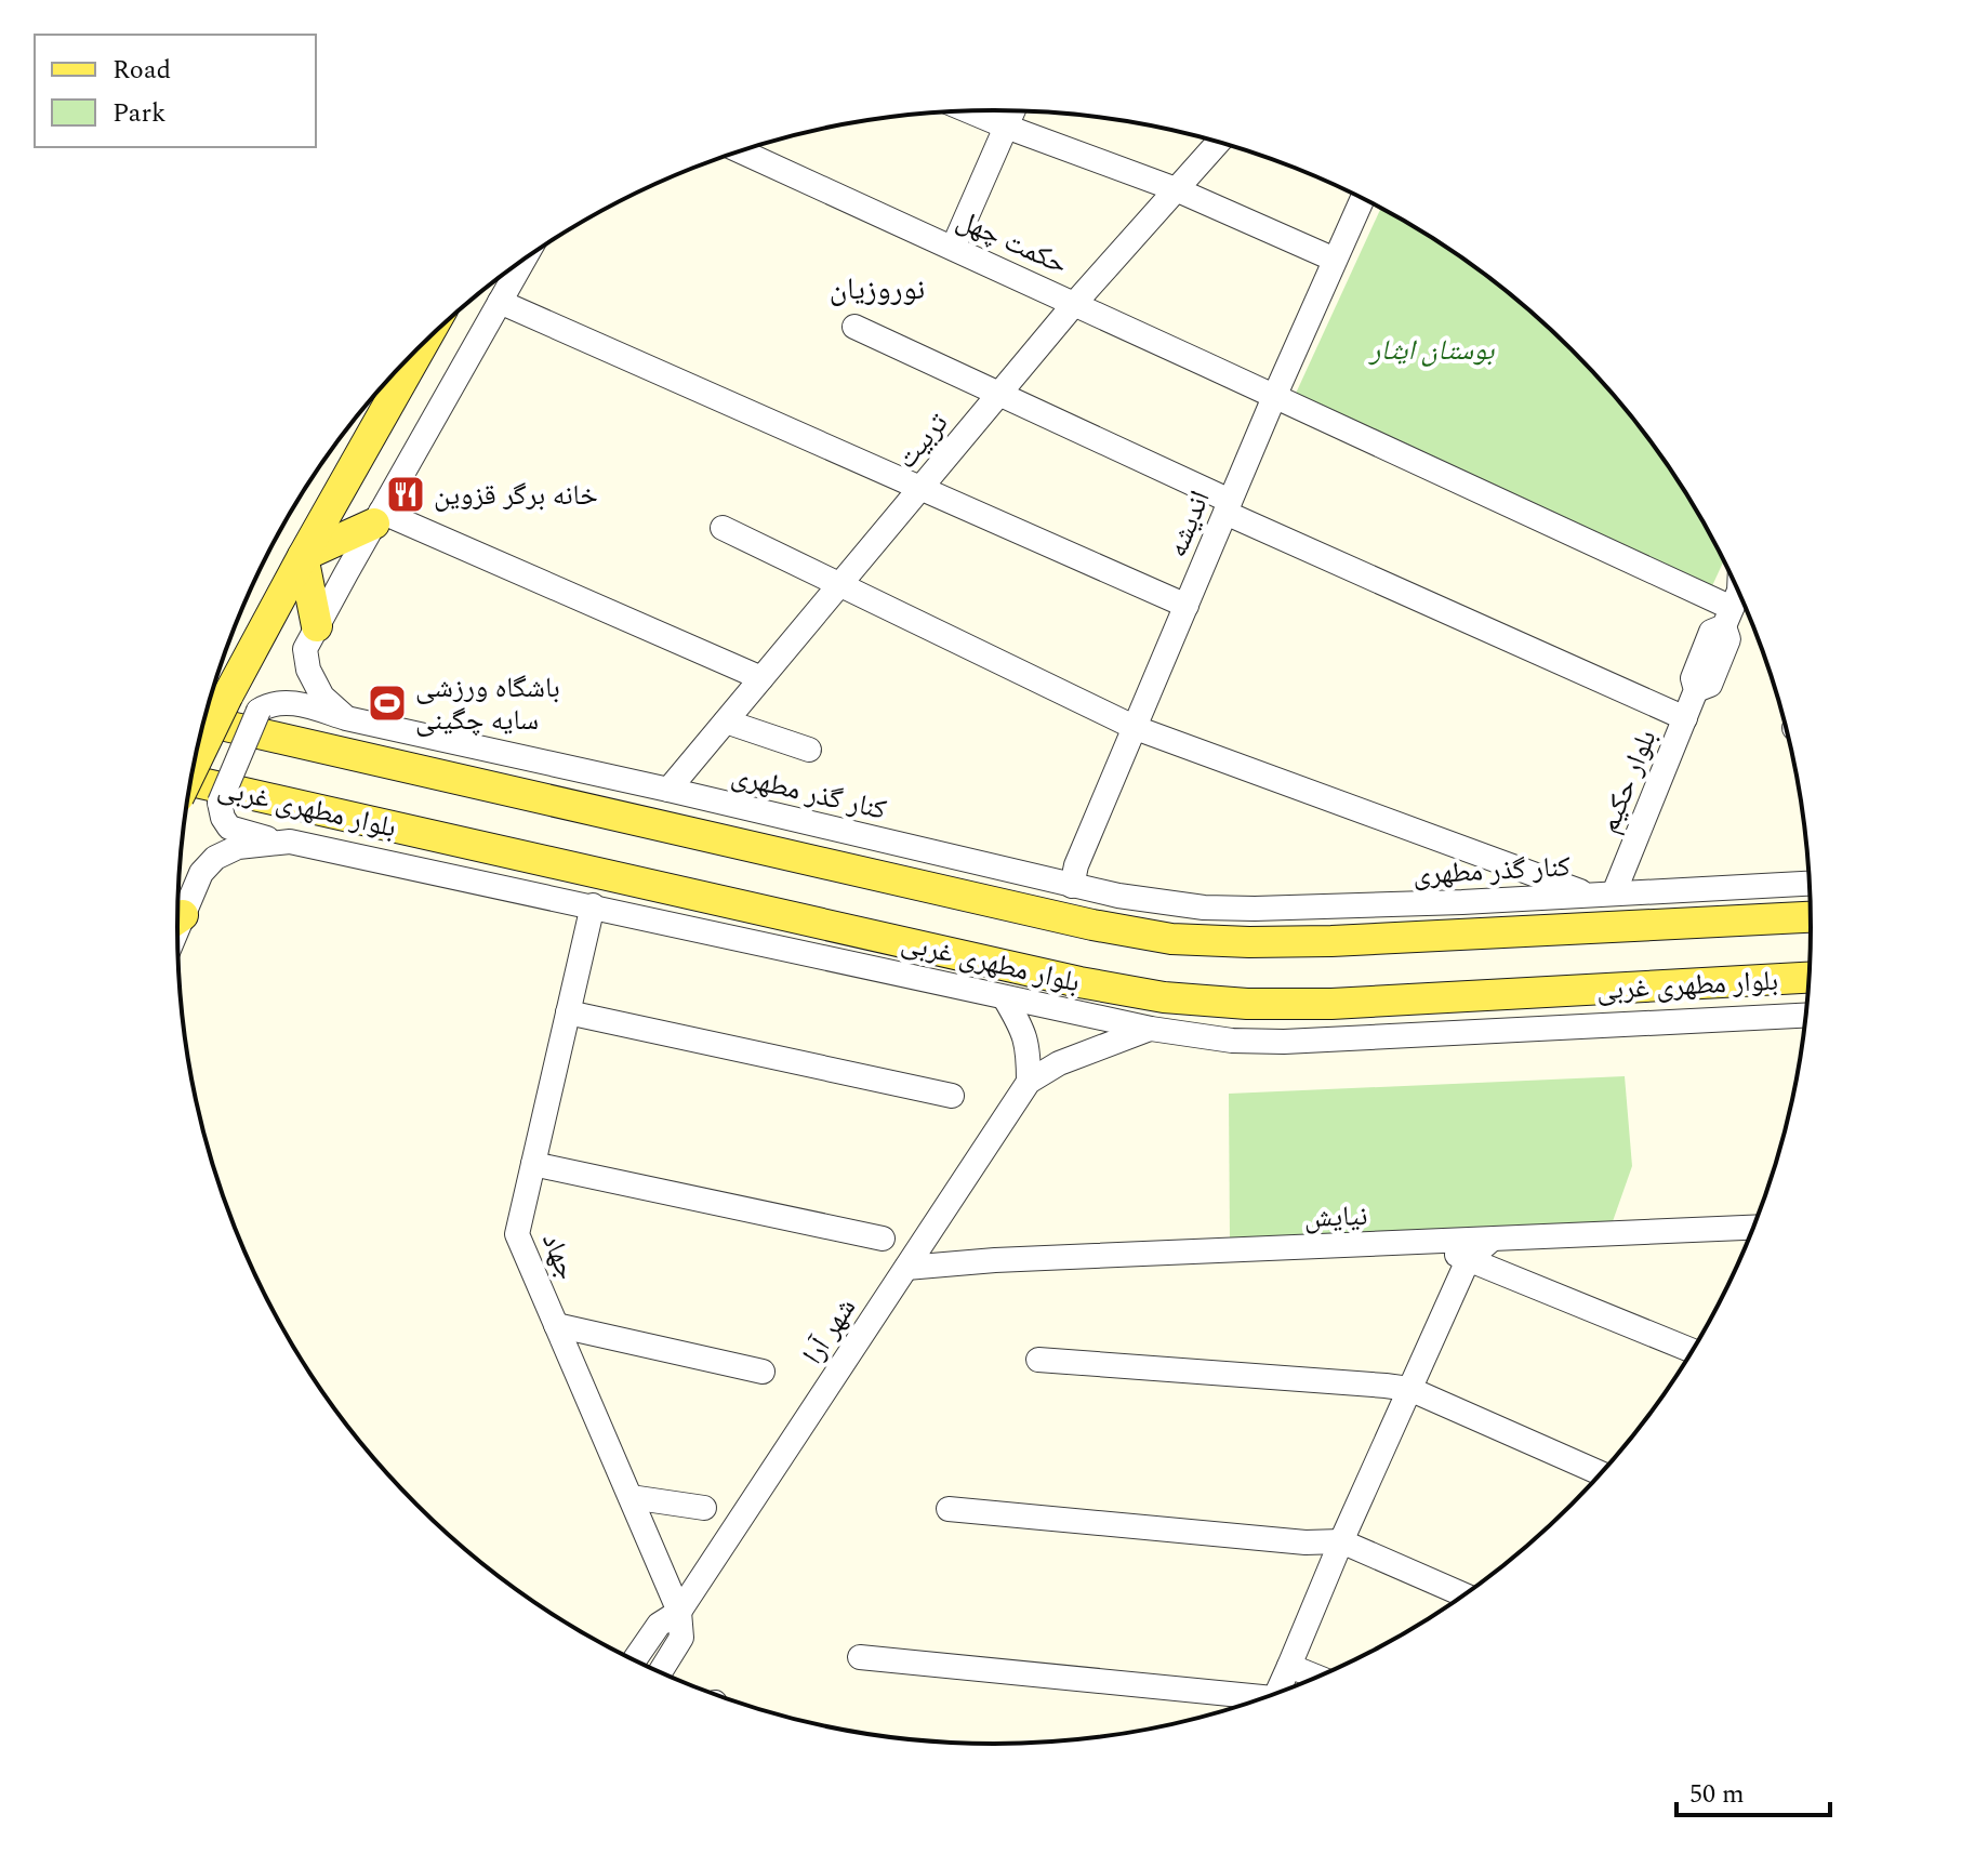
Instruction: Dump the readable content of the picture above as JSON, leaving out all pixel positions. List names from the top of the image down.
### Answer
{
  "streets": {
    "main road": ["بلوار مطهری غربی"],
    "street": [
      "حکمت چهل",
      "تربیت",
      "اندیشه",
      "بلوار حکیم",
      "کنار گذر مطهری",
      "نيايش",
      "جهاد",
      "شهر آرا"
    ]
  },
  "crossings": [
    ["حکمت چهل", "تربیت"],
    ["حکمت چهل", "اندیشه"],
    ["حکمت چهل", "بلوار حکیم"],
    ["تربیت", "کنار گذر مطهری"],
    ["اندیشه", "کنار گذر مطهری"],
    ["بلوار حکیم", "کنار گذر مطهری"],
    ["نيايش", "شهر آرا"],
    ["جهاد", "شهر آرا"]
  ],
  "districts": ["نوروزیان"],
  "parks": ["بوستان ایثار"],
  "places": {
    "restaurant": ["خانه برگر قزوین"],
    "sports": ["باشگاه ورزشى سايه چگينى"]
  },
  "legend": ["Road", "Park"],
  "scale_bar": "50 m"
}
